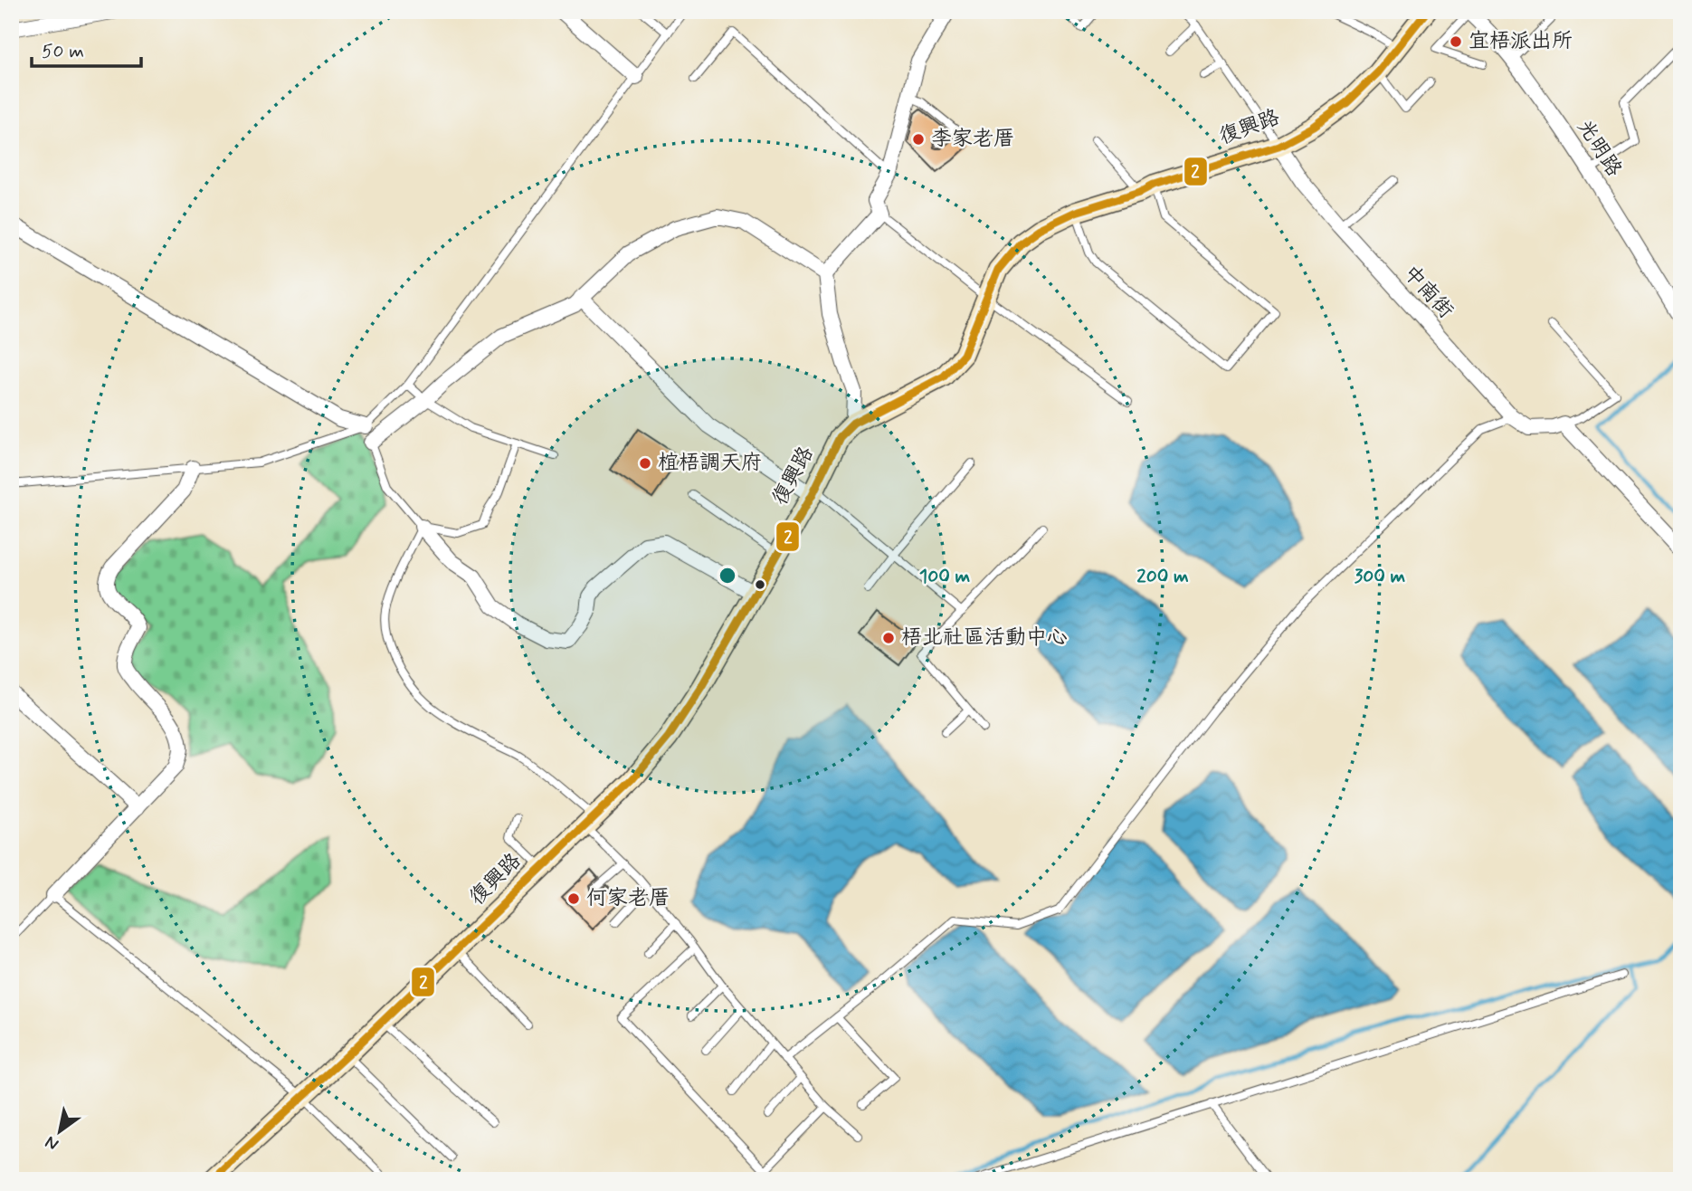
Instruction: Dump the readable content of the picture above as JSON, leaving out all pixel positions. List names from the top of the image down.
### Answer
{
  "streets": {
    "street": ["復興路", "光明路", "中南街"]
  },
  "crossings": [
    ["復興路", "中南街"]
  ],
  "places": [
    "宜梧派出所",
    "李家老厝",
    "椬梧調天府",
    "梧北社區活動中心",
    "何家老厝"
  ],
  "lines": ["transit line 2"],
  "scale_bar": "50 m",
  "north": "bottom left",
  "rings": ["100 m", "200 m", "300 m"]
}
